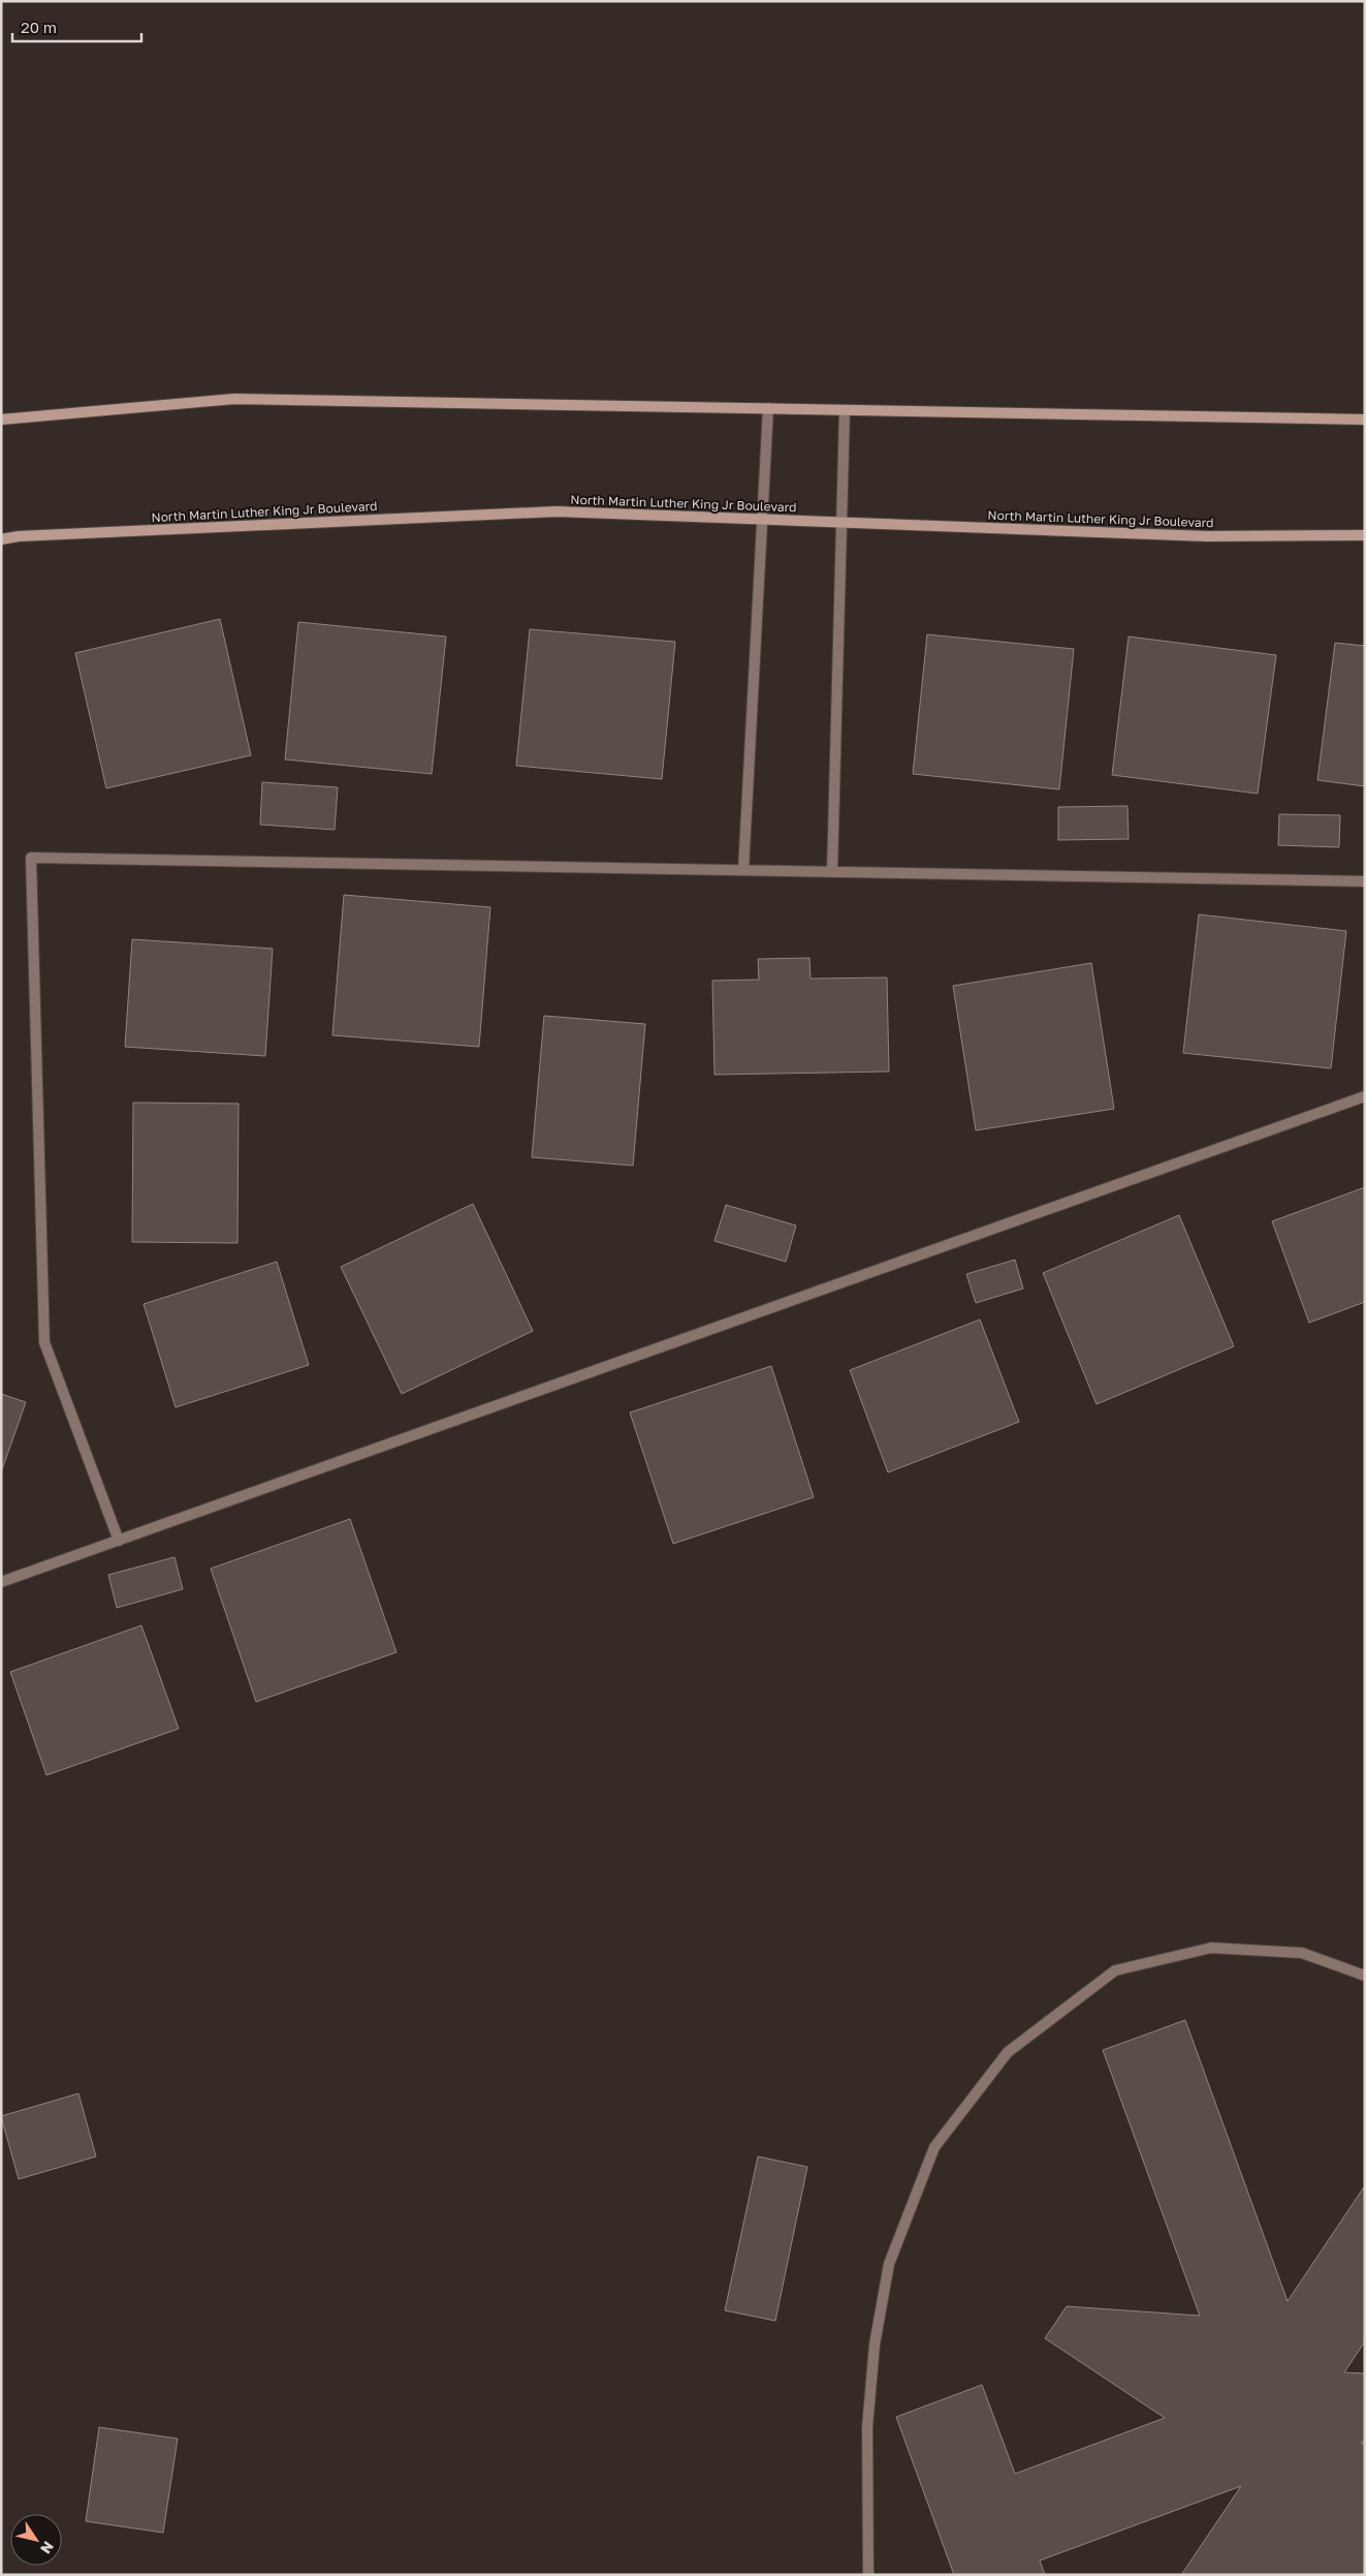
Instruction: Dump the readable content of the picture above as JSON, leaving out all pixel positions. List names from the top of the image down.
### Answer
{
  "streets": {
    "main road": ["North Martin Luther King Jr Boulevard"]
  },
  "scale_bar": "20 m",
  "north": "bottom right"
}
